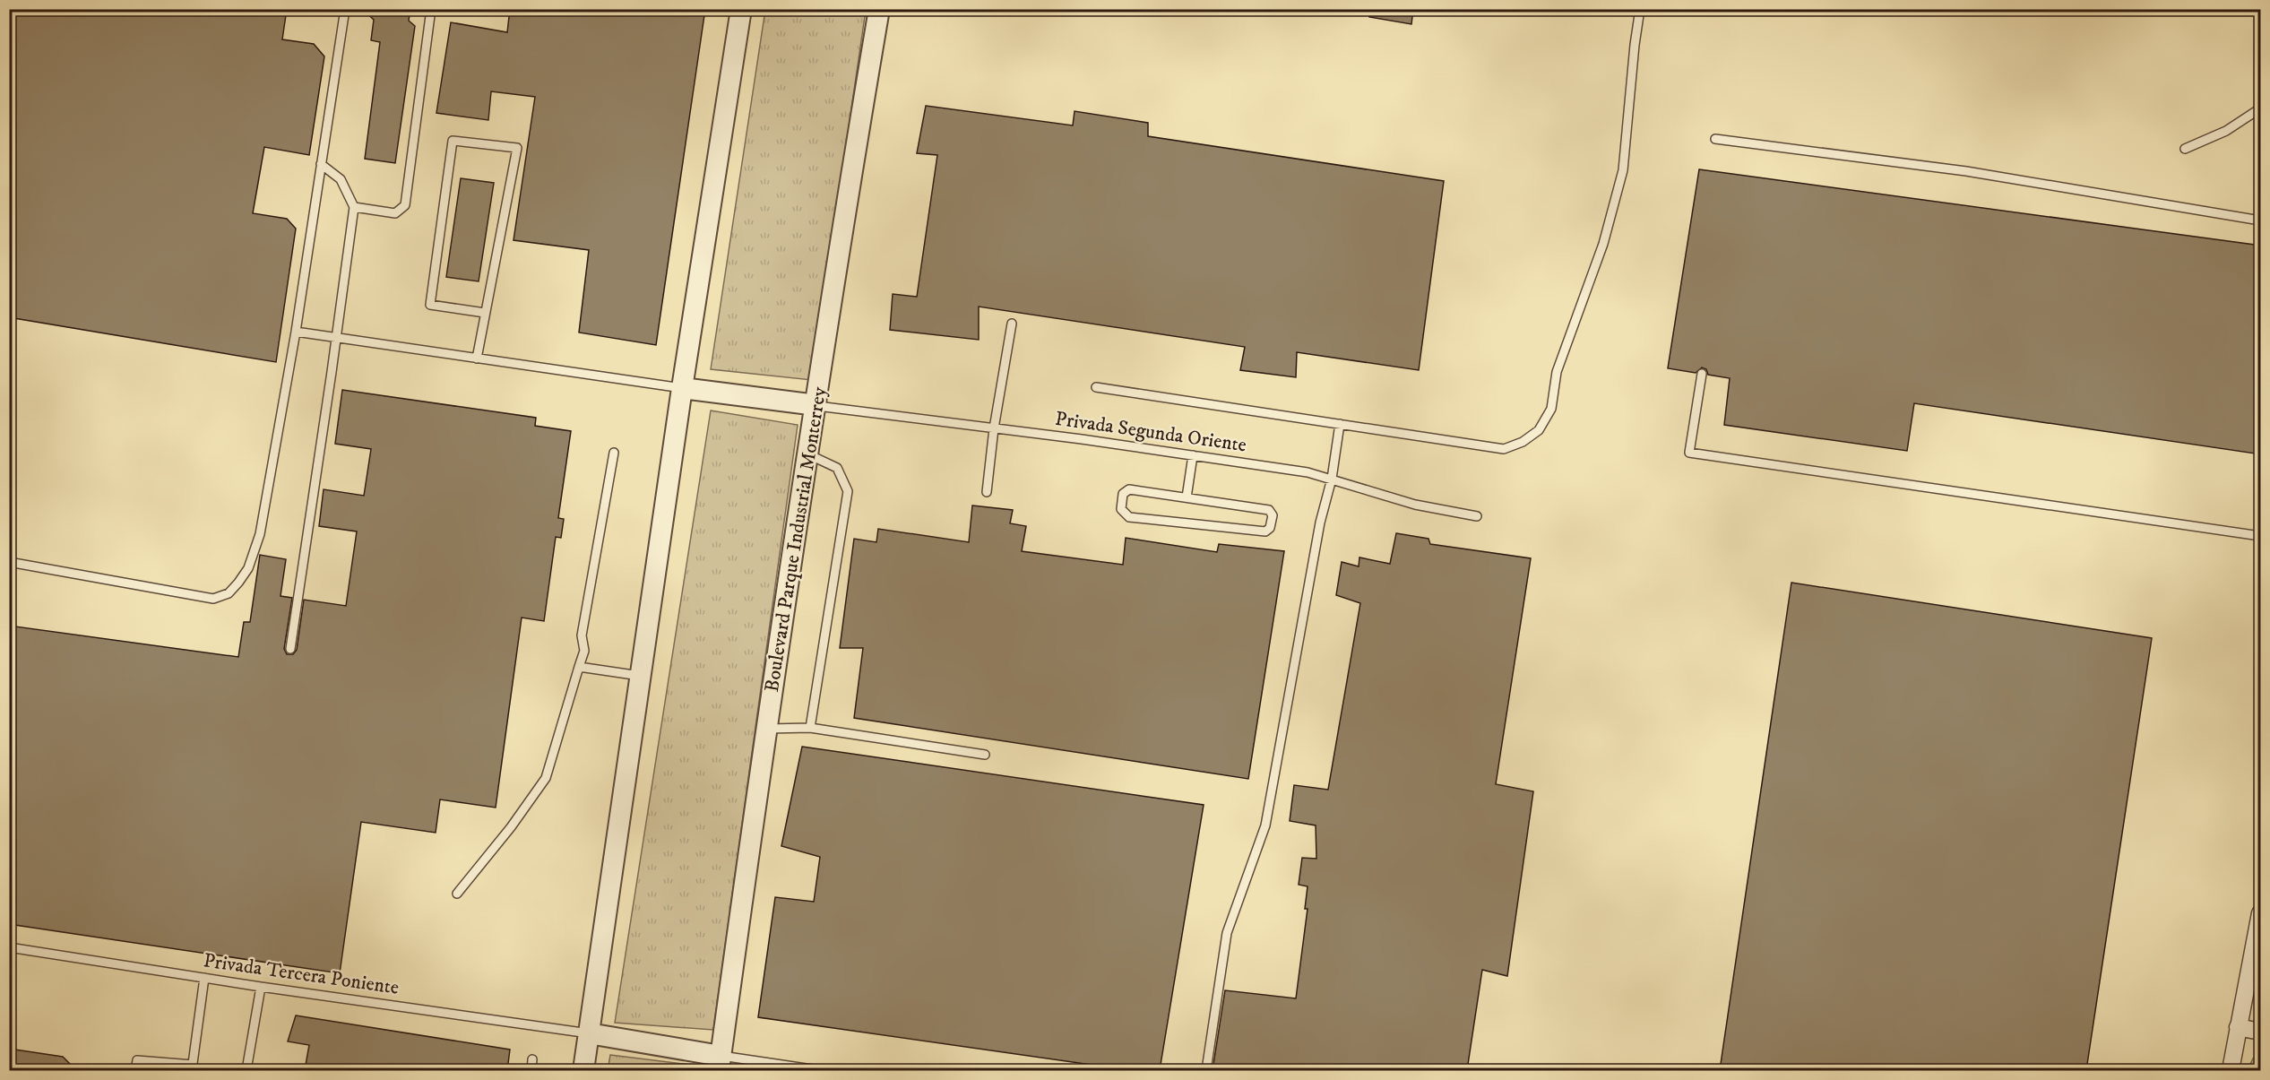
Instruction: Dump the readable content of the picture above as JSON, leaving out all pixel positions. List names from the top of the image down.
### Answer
{
  "streets": {
    "street": ["Boulevard Parque Industrial Monterrey"],
    "lane": ["Privada Segunda Oriente", "Privada Tercera Poniente"]
  },
  "crossings": [
    ["Privada Segunda Oriente", "Boulevard Parque Industrial Monterrey"]
  ]
}
